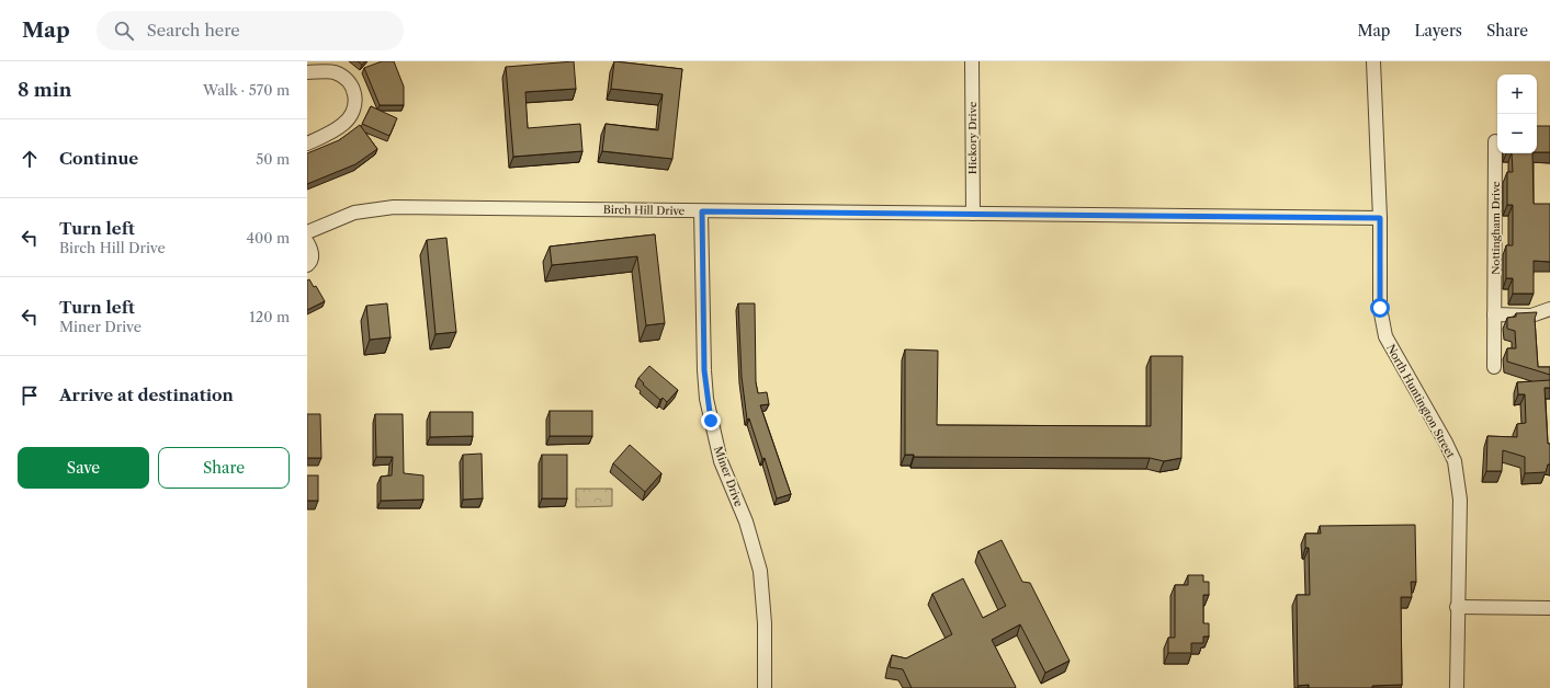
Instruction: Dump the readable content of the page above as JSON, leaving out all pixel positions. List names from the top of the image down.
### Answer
{
  "streets": {
    "street": [
      "Hickory Drive",
      "Birch Hill Drive",
      "Nottingham Drive",
      "North Huntington Street",
      "Miner Drive"
    ]
  },
  "crossings": [
    ["Hickory Drive", "Birch Hill Drive"],
    ["Birch Hill Drive", "North Huntington Street"],
    ["Birch Hill Drive", "Miner Drive"]
  ],
  "page": {
    "header": "Map",
    "search": "Search here",
    "nav": ["Map", "Layers", "Share"],
    "heading": ["8 min", "Walk · 570 m"],
    "map_buttons": ["+", "−"],
    "list": [
      ["Continue", "50 m"],
      ["Turn left", "Birch Hill Drive", "400 m"],
      ["Turn left", "Miner Drive", "120 m"],
      "Arrive at destination"
    ],
    "buttons": ["Save", "Share"]
  }
}
